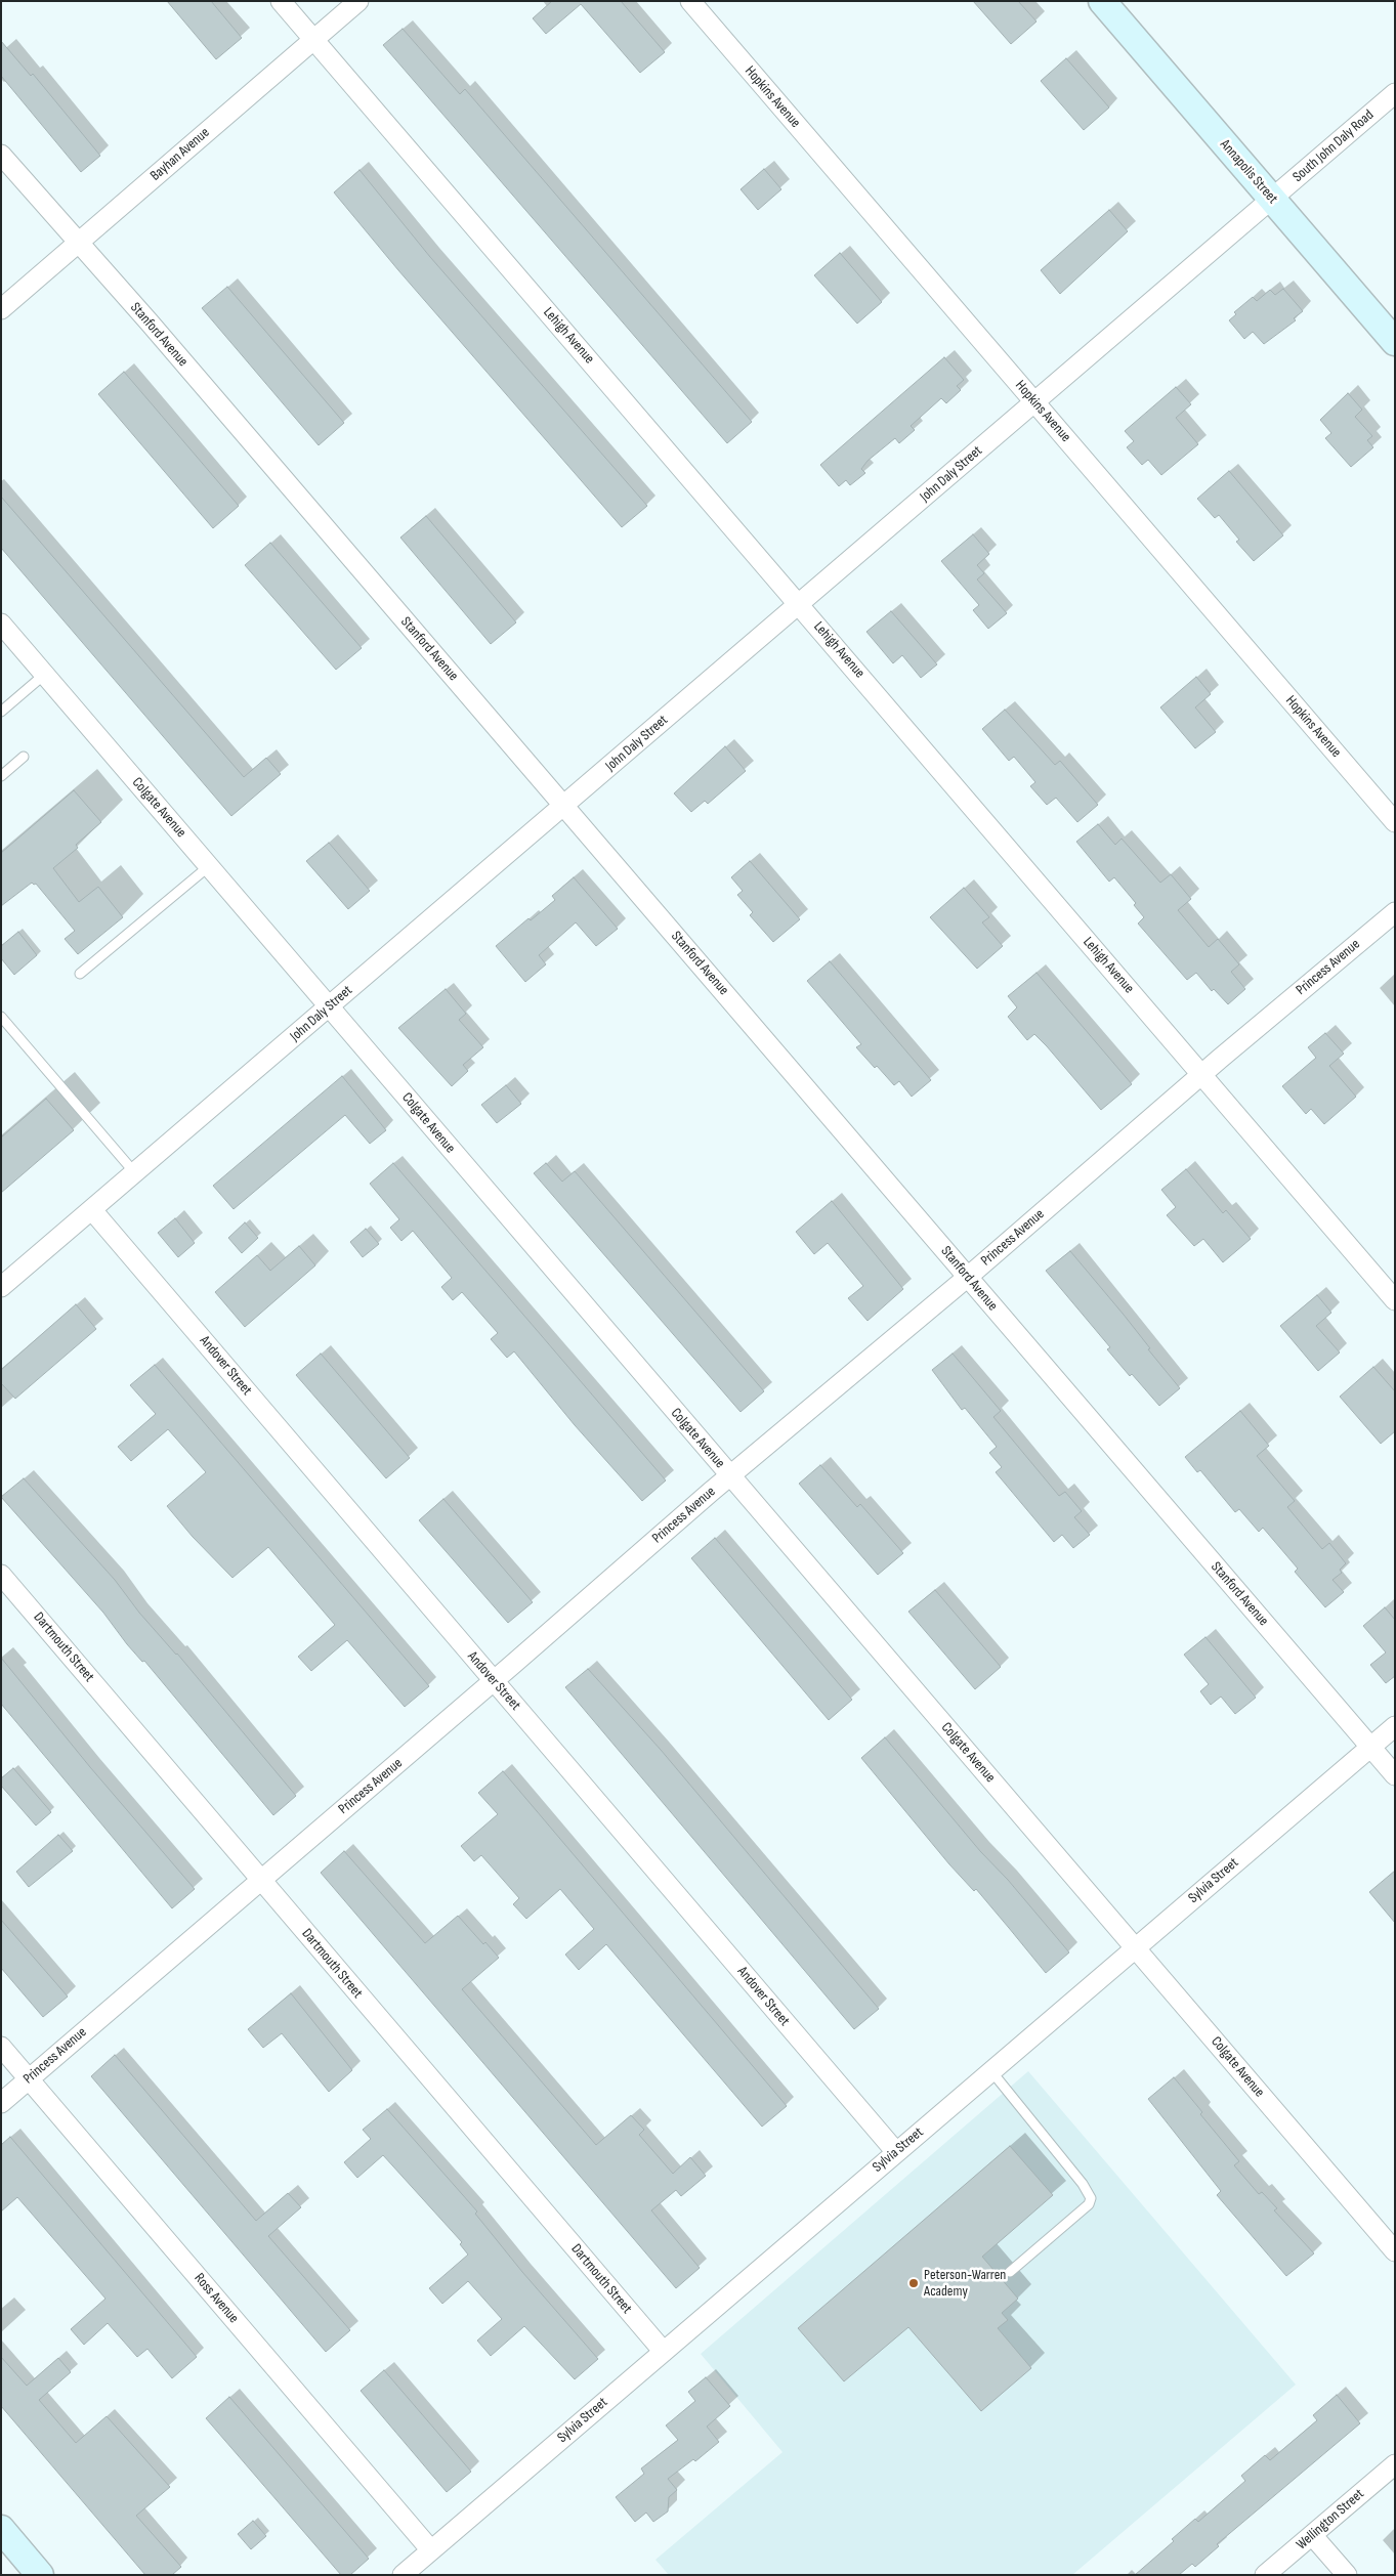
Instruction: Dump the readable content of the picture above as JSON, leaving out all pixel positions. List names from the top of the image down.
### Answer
{
  "streets": {
    "street": [
      "Hopkins Avenue",
      "South John Daly Road",
      "Bayhan Avenue",
      "Annapolis Street",
      "Stanford Avenue",
      "Lehigh Avenue",
      "John Daly Street",
      "Colgate Avenue",
      "Princess Avenue",
      "Andover Street",
      "Dartmouth Street",
      "Sylvia Street",
      "Ross Avenue",
      "Wellington Street"
    ]
  },
  "crossings": [
    ["Hopkins Avenue", "John Daly Street"],
    ["South John Daly Road", "Annapolis Street"],
    ["South John Daly Road", "John Daly Street"],
    ["Bayhan Avenue", "Stanford Avenue"],
    ["Bayhan Avenue", "Lehigh Avenue"],
    ["Annapolis Street", "John Daly Street"],
    ["Stanford Avenue", "John Daly Street"],
    ["Stanford Avenue", "Princess Avenue"],
    ["Stanford Avenue", "Sylvia Street"],
    ["Lehigh Avenue", "John Daly Street"],
    ["Lehigh Avenue", "Princess Avenue"],
    ["John Daly Street", "Colgate Avenue"],
    ["John Daly Street", "Andover Street"],
    ["Colgate Avenue", "Princess Avenue"],
    ["Colgate Avenue", "Sylvia Street"],
    ["Princess Avenue", "Andover Street"],
    ["Princess Avenue", "Dartmouth Street"],
    ["Princess Avenue", "Ross Avenue"],
    ["Andover Street", "Sylvia Street"],
    ["Dartmouth Street", "Sylvia Street"],
    ["Sylvia Street", "Ross Avenue"]
  ],
  "places": ["Peterson-Warren Academy"]
}
